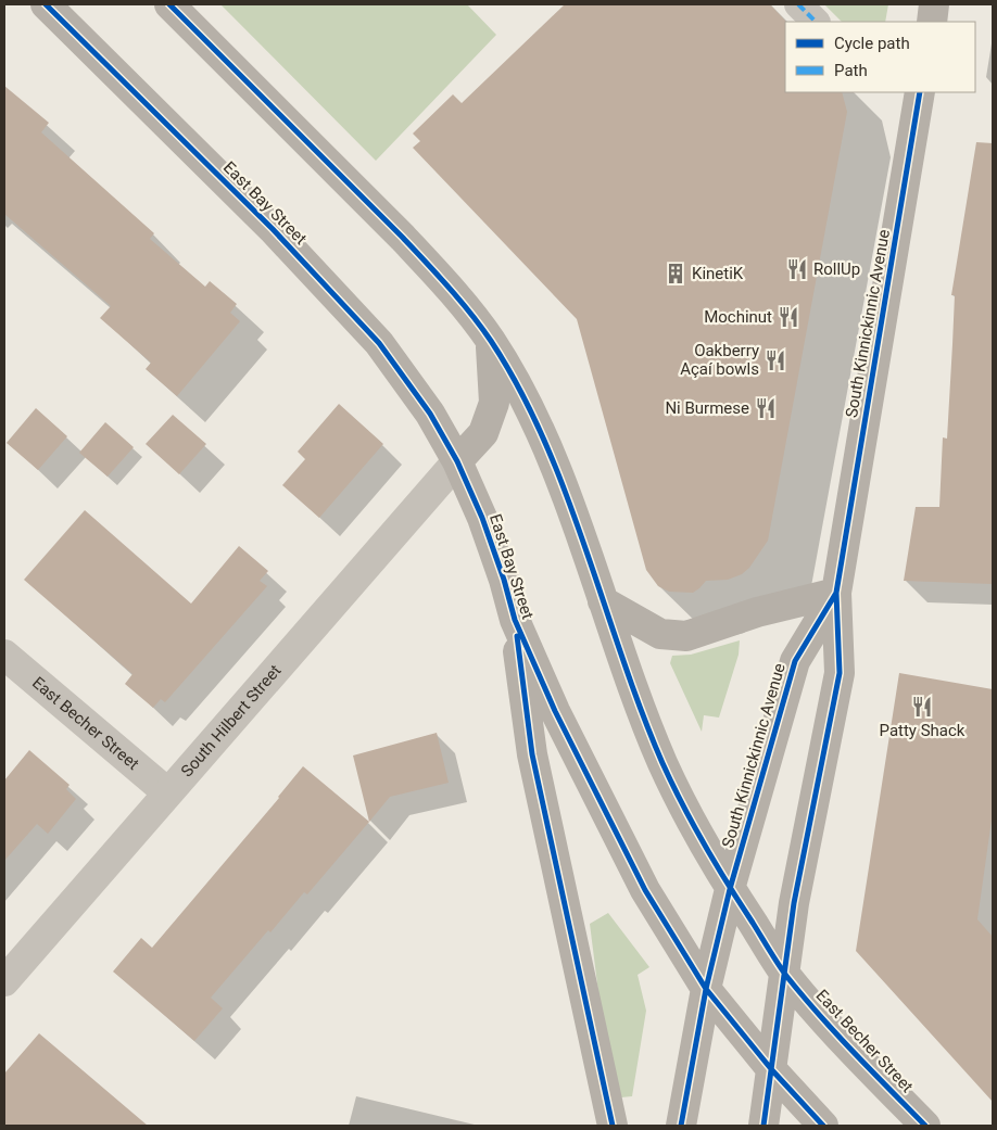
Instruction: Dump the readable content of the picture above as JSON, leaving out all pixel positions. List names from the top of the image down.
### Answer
{
  "streets": {
    "main road": ["East Bay Street", "South Kinnickinnic Avenue", "East Becher Street"],
    "street": ["South Hilbert Street"]
  },
  "crossings": [
    ["East Bay Street", "South Kinnickinnic Avenue"],
    ["East Bay Street", "South Hilbert Street"],
    ["South Kinnickinnic Avenue", "East Becher Street"],
    ["South Hilbert Street", "East Becher Street"]
  ],
  "places": {
    "restaurant": [
      "RollUp",
      "Mochinut",
      "Oakberry Açaí bowls",
      "Ni Burmese",
      "Patty Shack"
    ],
    "building": ["KinetiK"]
  },
  "legend": ["Cycle path", "Path"]
}
